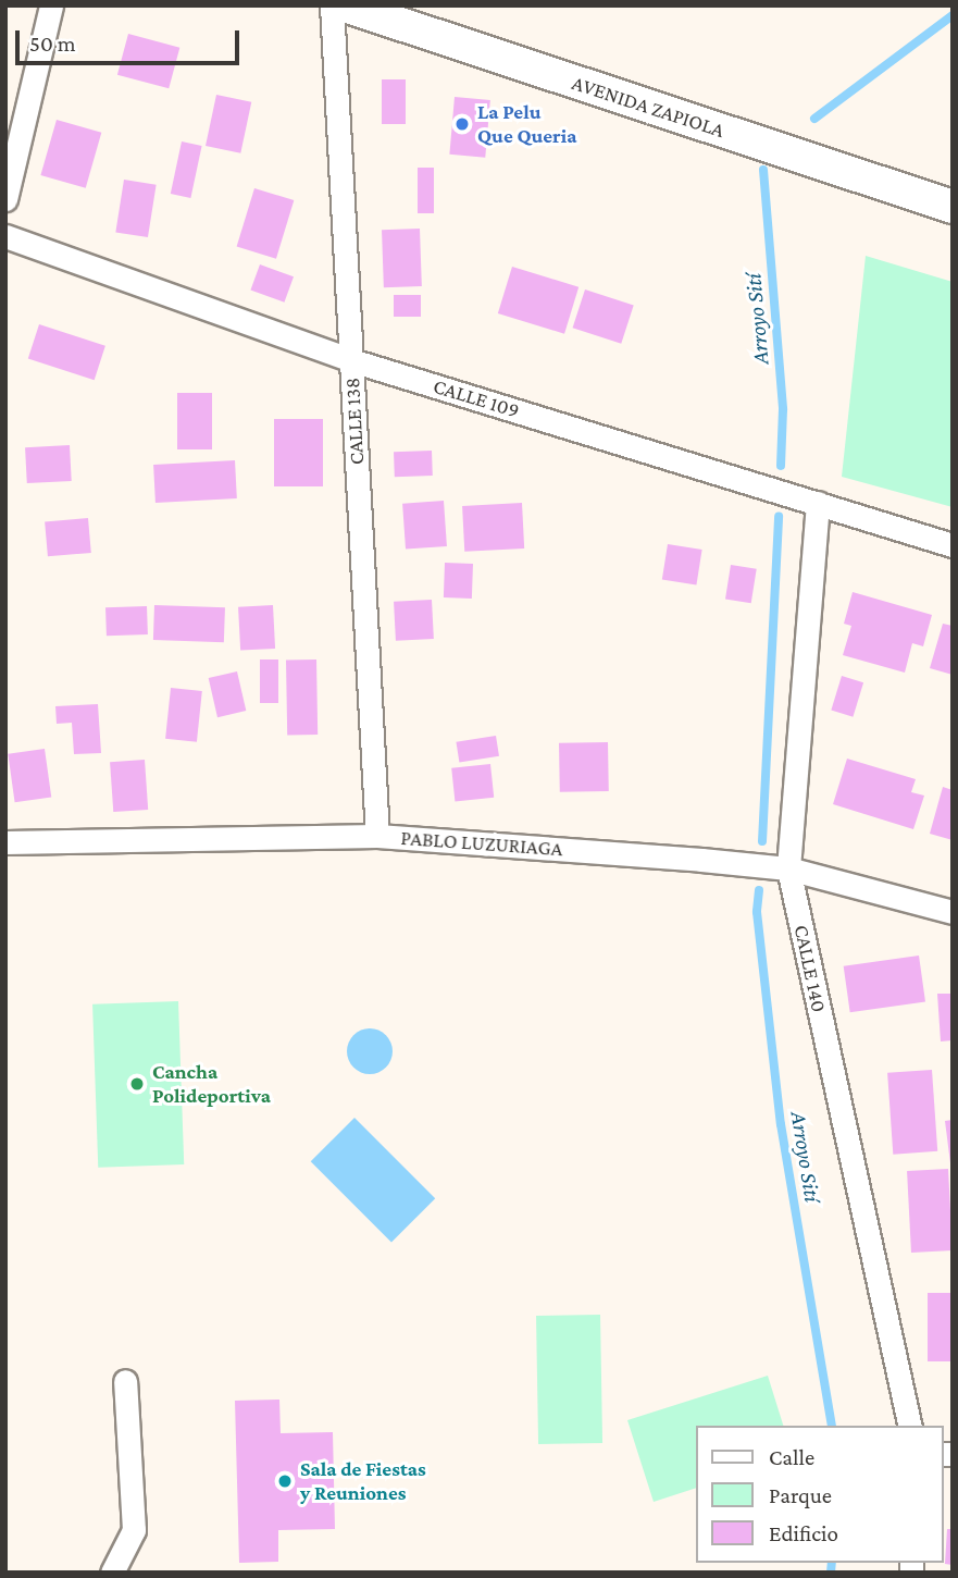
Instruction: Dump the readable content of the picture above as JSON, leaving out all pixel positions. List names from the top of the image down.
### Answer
{
  "streets": {
    "main road": ["AVENIDA ZAPIOLA"],
    "street": [
      "CALLE 109",
      "CALLE 138",
      "PABLO LUZURIAGA",
      "CALLE 140"
    ]
  },
  "crossings": [
    ["CALLE 109", "CALLE 138"],
    ["CALLE 109", "CALLE 140"],
    ["CALLE 138", "PABLO LUZURIAGA"],
    ["PABLO LUZURIAGA", "CALLE 140"]
  ],
  "water": ["Arroyo Sití"],
  "places": ["La Pelu Que Queria", "Cancha Polideportiva", "Sala de Fiestas y Reuniones"],
  "legend": ["Calle", "Parque", "Edificio"],
  "scale_bar": "50 m"
}
